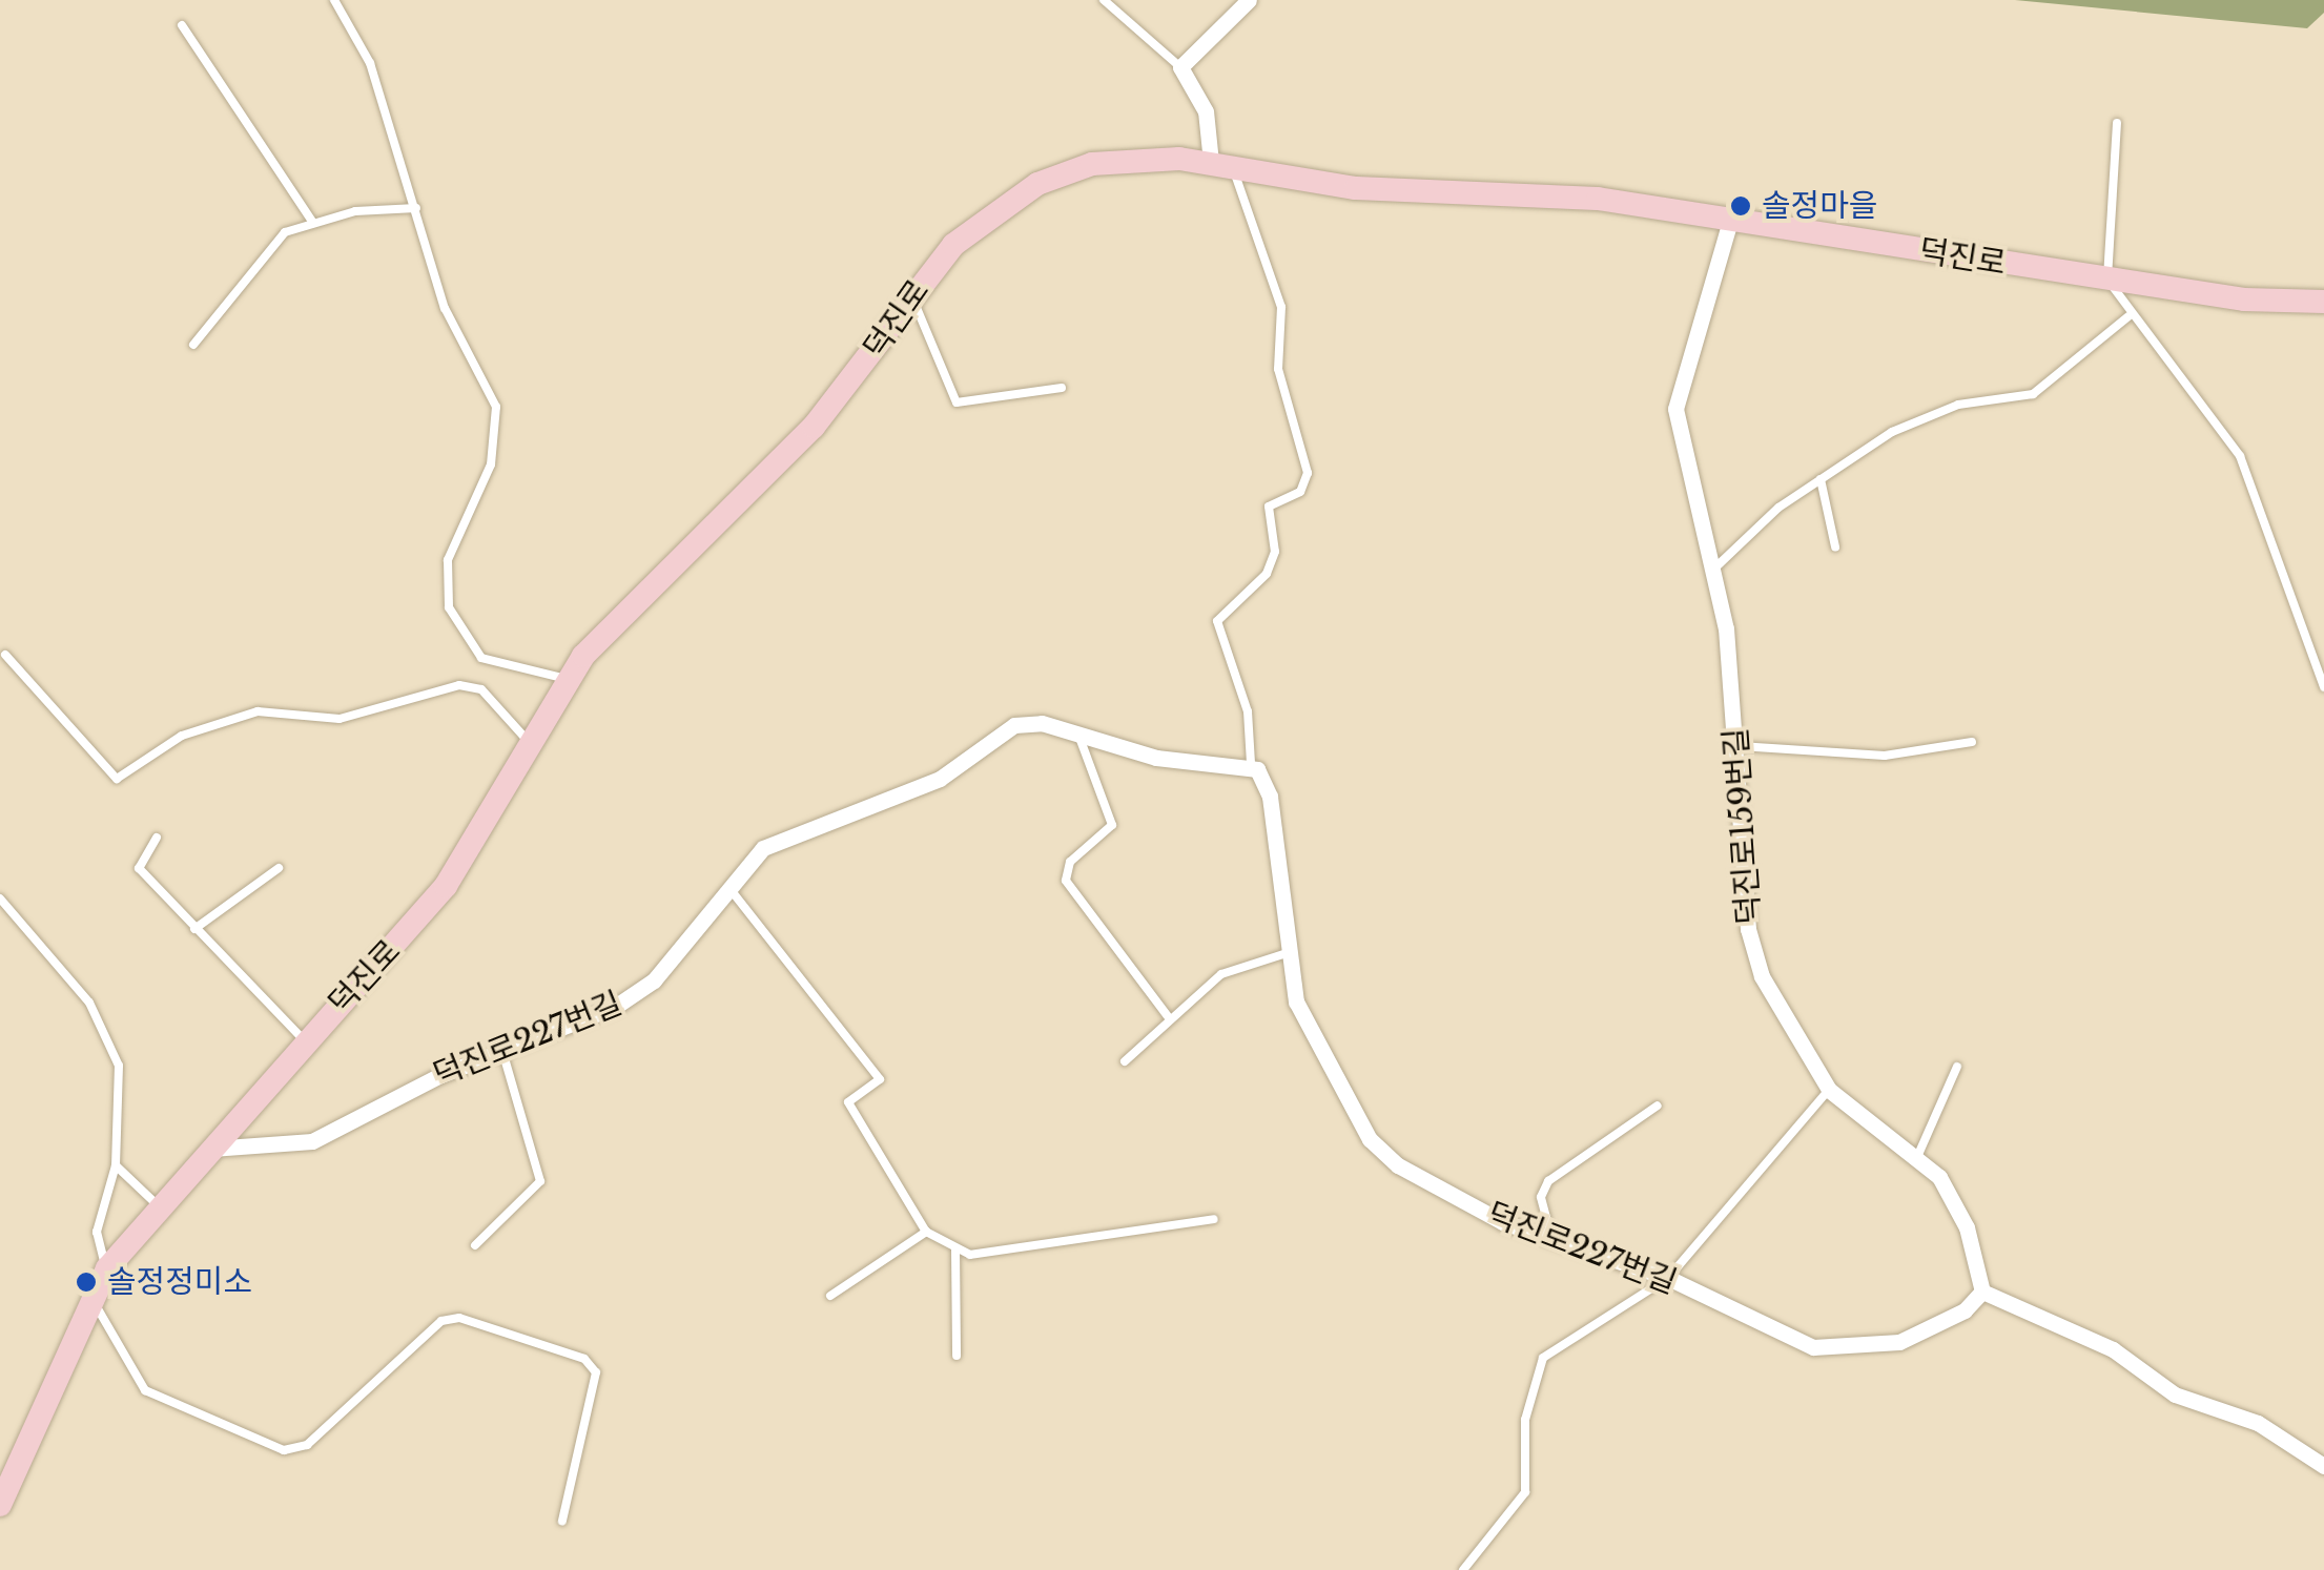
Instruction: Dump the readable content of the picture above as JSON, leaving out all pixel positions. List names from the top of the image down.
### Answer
{
  "streets": {
    "street": ["덕진로", "덕진로159번길", "덕진로227번길"]
  },
  "crossings": [
    ["덕진로", "덕진로159번길"],
    ["덕진로", "덕진로227번길"],
    ["덕진로159번길", "덕진로227번길"]
  ],
  "places": ["솔정마을", "솔정정미소"]
}
